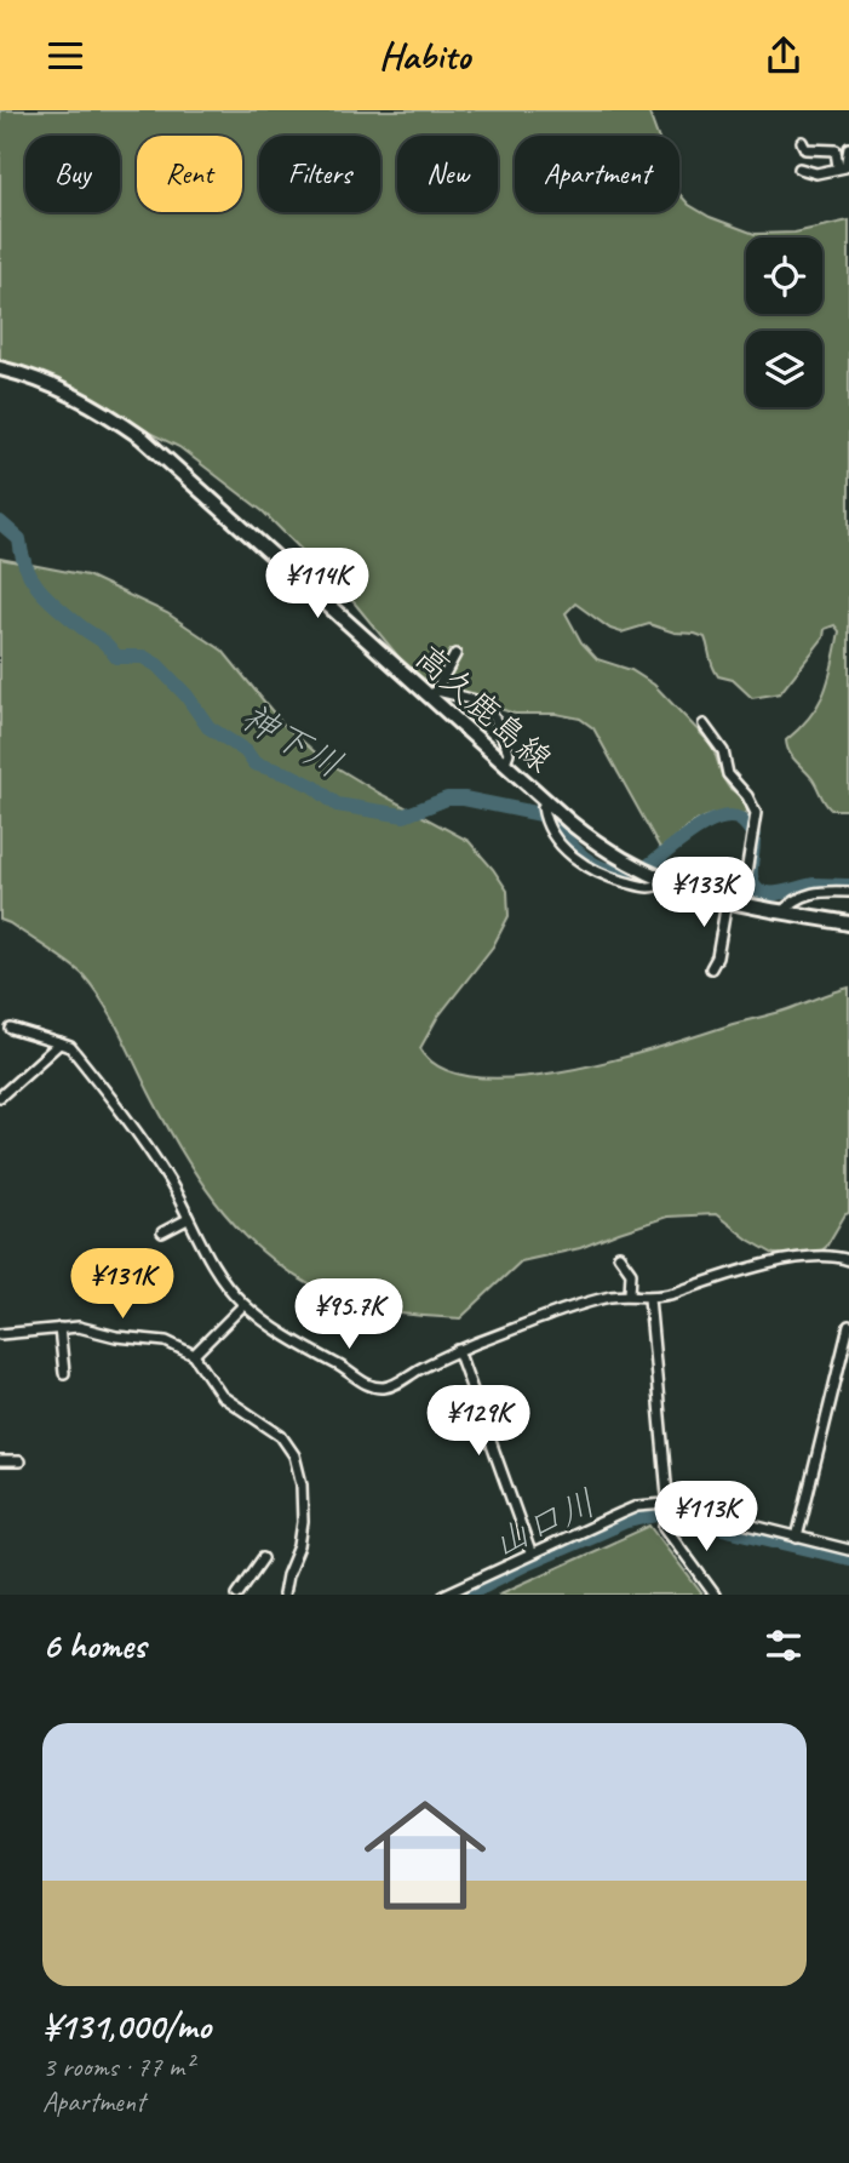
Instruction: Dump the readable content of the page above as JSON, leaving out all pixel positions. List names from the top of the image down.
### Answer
{
  "streets": {
    "main road": ["高久鹿島線"]
  },
  "water": ["神下川", "山口川"],
  "page": {
    "header": "Habito",
    "chip": [
      "Buy",
      "Rent",
      "Filters",
      "New",
      "Apartment"
    ],
    "price": [
      "¥114K",
      "¥133K",
      "¥131K",
      "¥95.7K",
      "¥129K",
      "¥113K"
    ],
    "heading": "6 homes",
    "list": [
      {
        "name": "¥131,000/mo",
        "note": "3 rooms · 77 m² · Apartment"
      }
    ]
  }
}
